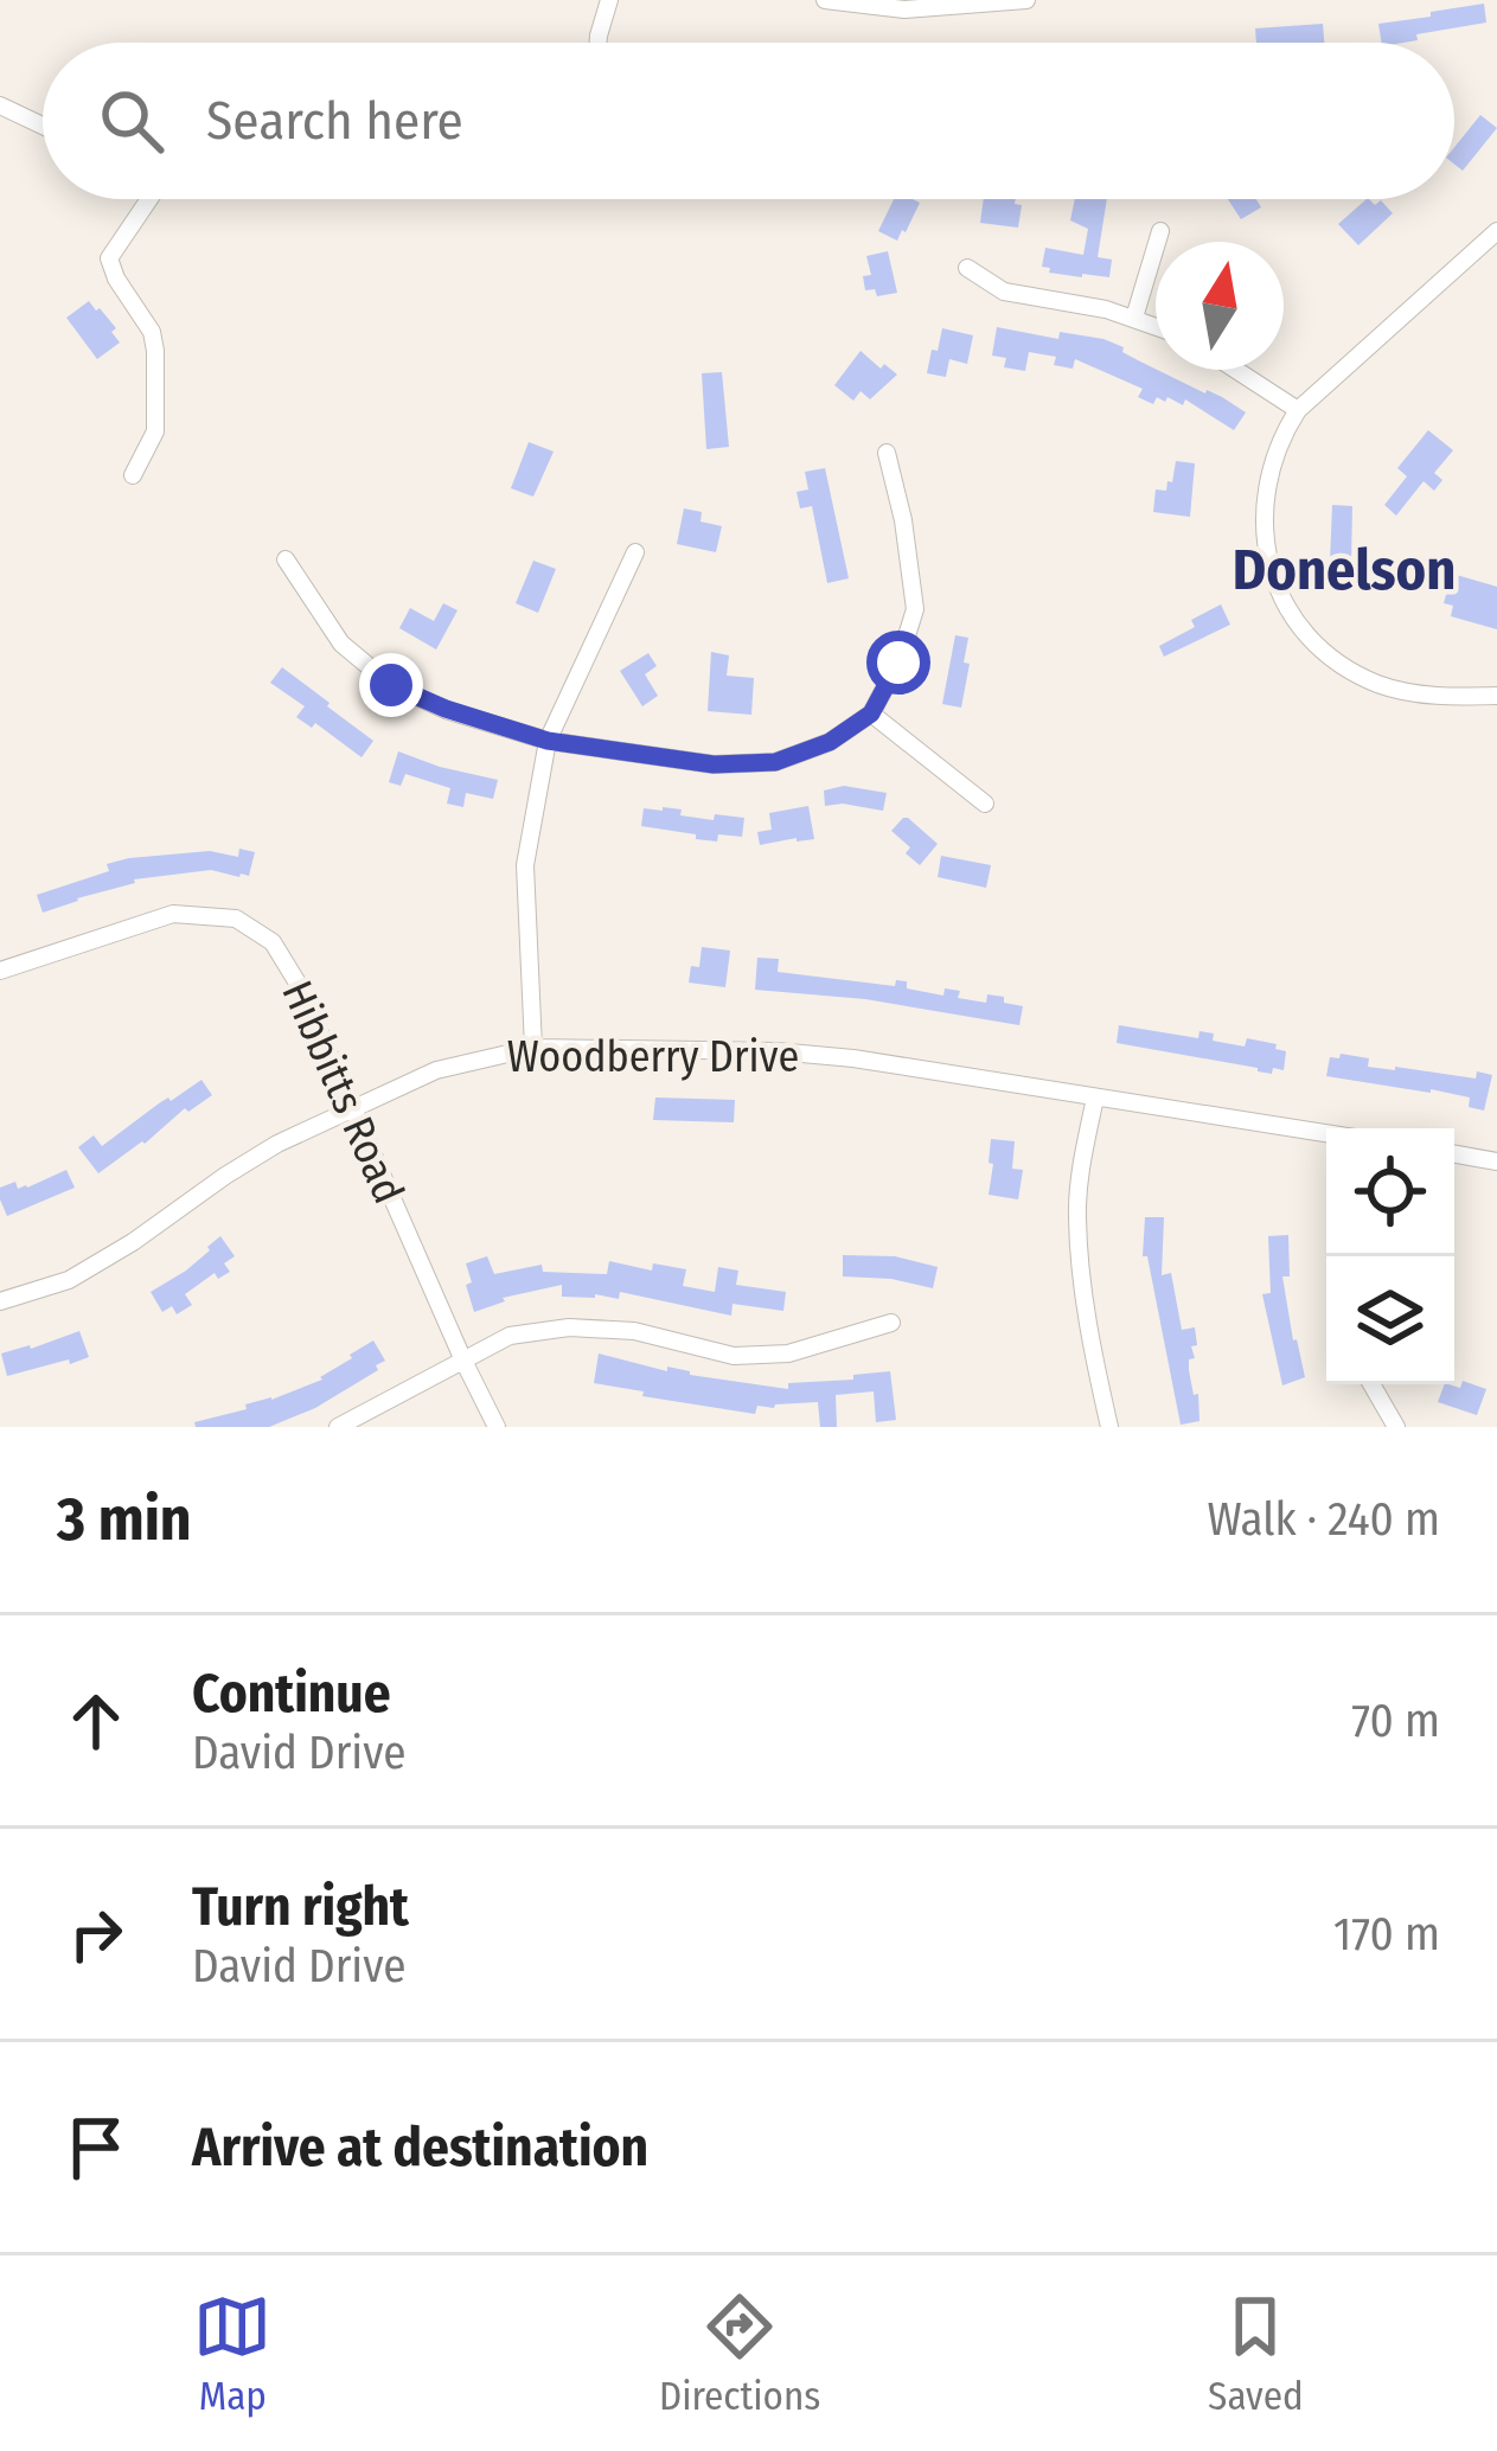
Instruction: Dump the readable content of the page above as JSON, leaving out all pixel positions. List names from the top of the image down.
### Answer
{
  "streets": {
    "street": ["Woodberry Drive", "Hibbitts Road"]
  },
  "crossings": [
    ["Woodberry Drive", "Hibbitts Road"]
  ],
  "districts": ["Donelson"],
  "north": "top",
  "page": {
    "search": "Search here",
    "heading": ["3 min", "Walk · 240 m"],
    "list": [
      ["Continue", "David Drive", "70 m"],
      ["Turn right", "David Drive", "170 m"],
      "Arrive at destination"
    ],
    "nav": ["Map", "Directions", "Saved"]
  }
}
